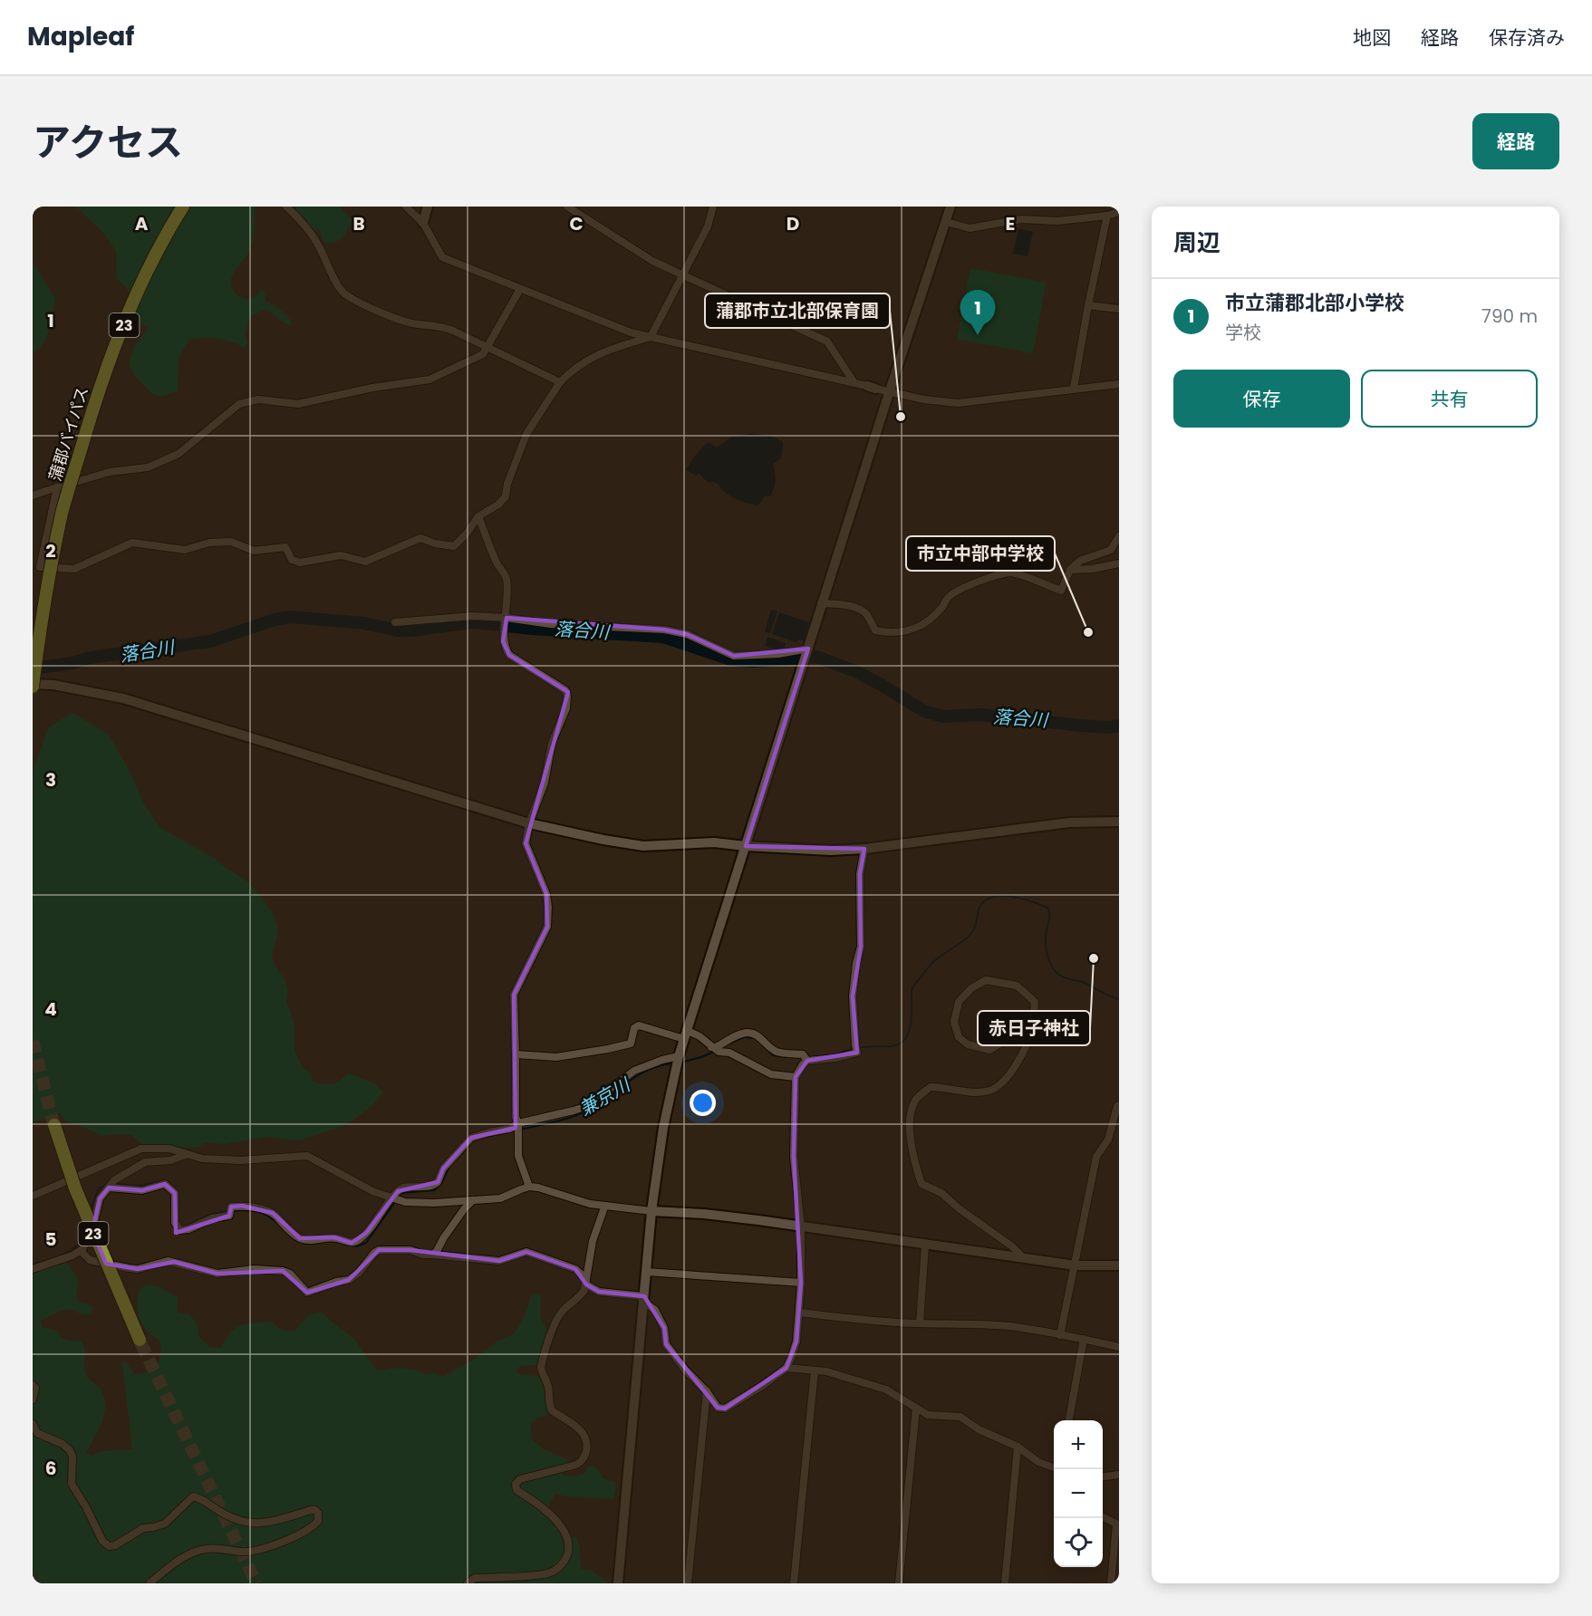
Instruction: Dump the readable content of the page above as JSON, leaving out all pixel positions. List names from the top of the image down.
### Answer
{
  "streets": {
    "highway": ["23", "蒲郡バイパス"]
  },
  "water": ["落合川", "兼京川"],
  "places": ["蒲郡市立北部保育園", "市立中部中学校", "赤日子神社"],
  "page": {
    "header": "Mapleaf",
    "nav": ["地図", "経路", "保存済み"],
    "title": "アクセス",
    "buttons": [
      "経路",
      ["保存", "共有"]
    ],
    "heading": "周辺",
    "list": [
      {
        "mark": "1",
        "name": "市立蒲郡北部小学校",
        "note": "学校",
        "value": "790 m"
      }
    ],
    "pins": "1",
    "map_buttons": ["+", "−"]
  },
  "grid": {
    "columns": [
      "A",
      "B",
      "C",
      "D",
      "E"
    ],
    "rows": [
      "1",
      "2",
      "3",
      "4",
      "5",
      "6"
    ]
  }
}
